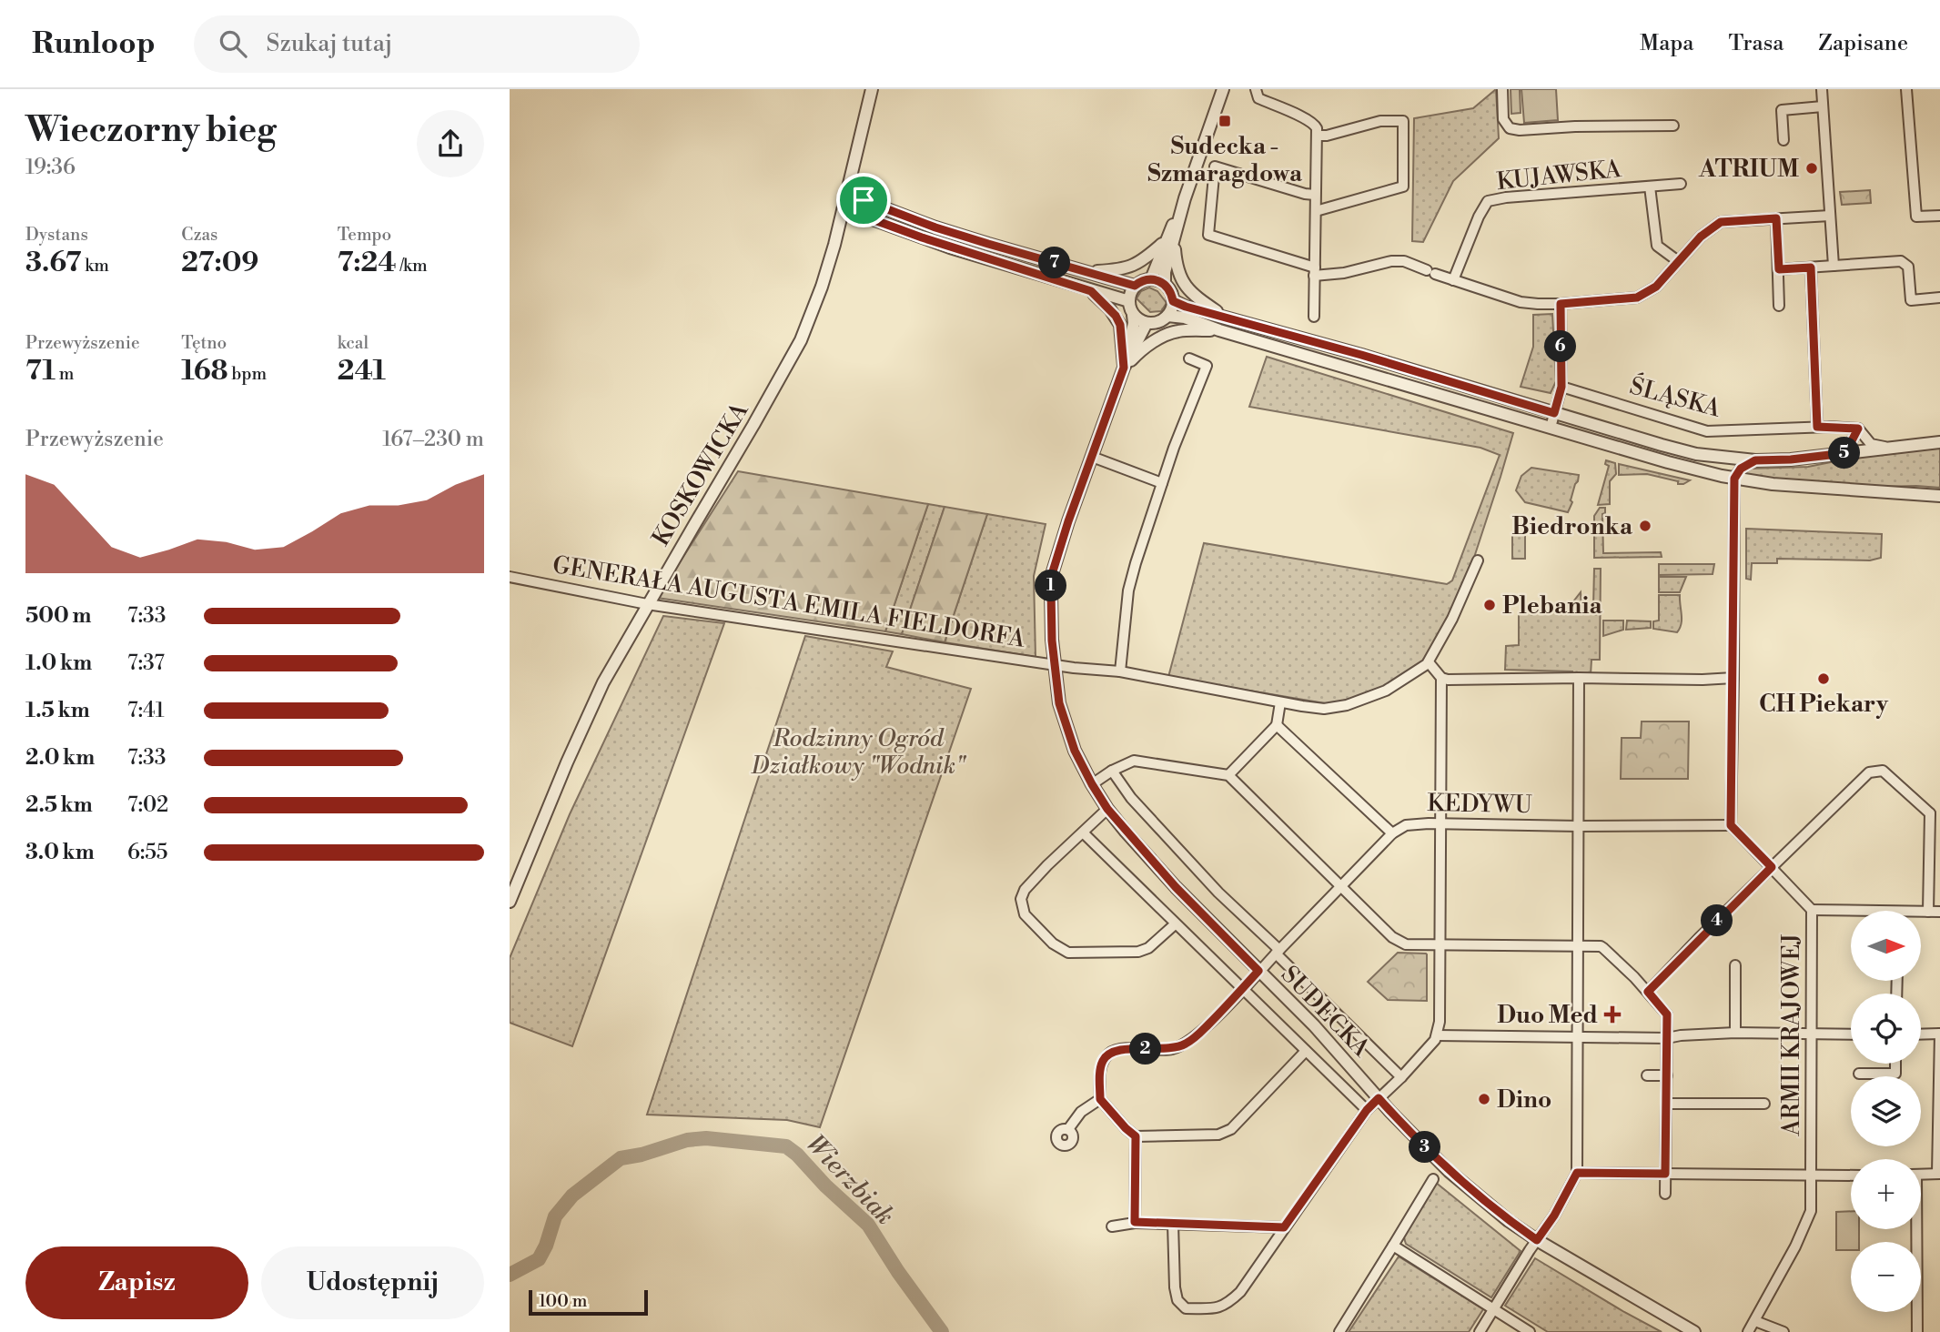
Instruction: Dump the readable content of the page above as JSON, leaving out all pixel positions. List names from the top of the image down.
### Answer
{
  "streets": {
    "street": [
      "KUJAWSKA",
      "ŚLĄSKA",
      "KOSKOWICKA",
      "GENERAŁA AUGUSTA EMILA FIELDORFA",
      "KEDYWU",
      "SUDECKA",
      "ARMII KRAJOWEJ"
    ]
  },
  "crossings": [
    ["KOSKOWICKA", "GENERAŁA AUGUSTA EMILA FIELDORFA"],
    ["GENERAŁA AUGUSTA EMILA FIELDORFA", "SUDECKA"],
    ["KEDYWU", "SUDECKA"],
    ["KEDYWU", "ARMII KRAJOWEJ"]
  ],
  "water": ["Wierzbiak"],
  "parks": ["Rodzinny Ogród Działkowy \"Wodnik\""],
  "places": {
    "transit": ["Sudecka - Szmaragdowa"],
    "other": [
      "ATRIUM",
      "Biedronka",
      "Plebania",
      "CH Piekary",
      "Dino"
    ],
    "health": ["Duo Med"]
  },
  "scale_bar": "100 m",
  "north": "right",
  "page": {
    "header": "Runloop",
    "search": "Szukaj tutaj",
    "nav": ["Mapa", "Trasa", "Zapisane"],
    "heading": ["Wieczorny bieg", "19:36"],
    "stats": [
      ["Dystans", "3.67 km"],
      ["Czas", "27:09"],
      ["Tempo", "7:24 /km"],
      ["Przewyższenie", "71 m"],
      ["Tętno", "168 bpm"],
      ["kcal", "241"]
    ],
    "pins": [
      "7",
      "6",
      "5",
      "1",
      "4",
      "2",
      "3"
    ],
    "chart": ["Przewyższenie", "167–230 m"],
    "list": [
      {
        "name": "500 m",
        "note": "7:33"
      },
      {
        "name": "1.0 km",
        "note": "7:37"
      },
      {
        "name": "1.5 km",
        "note": "7:41"
      },
      {
        "name": "2.0 km",
        "note": "7:33"
      },
      {
        "name": "2.5 km",
        "note": "7:02"
      },
      {
        "name": "3.0 km",
        "note": "6:55"
      }
    ],
    "map_buttons": ["+", "−"],
    "buttons": ["Zapisz", "Udostępnij"],
    "scale": "100 m"
  }
}
